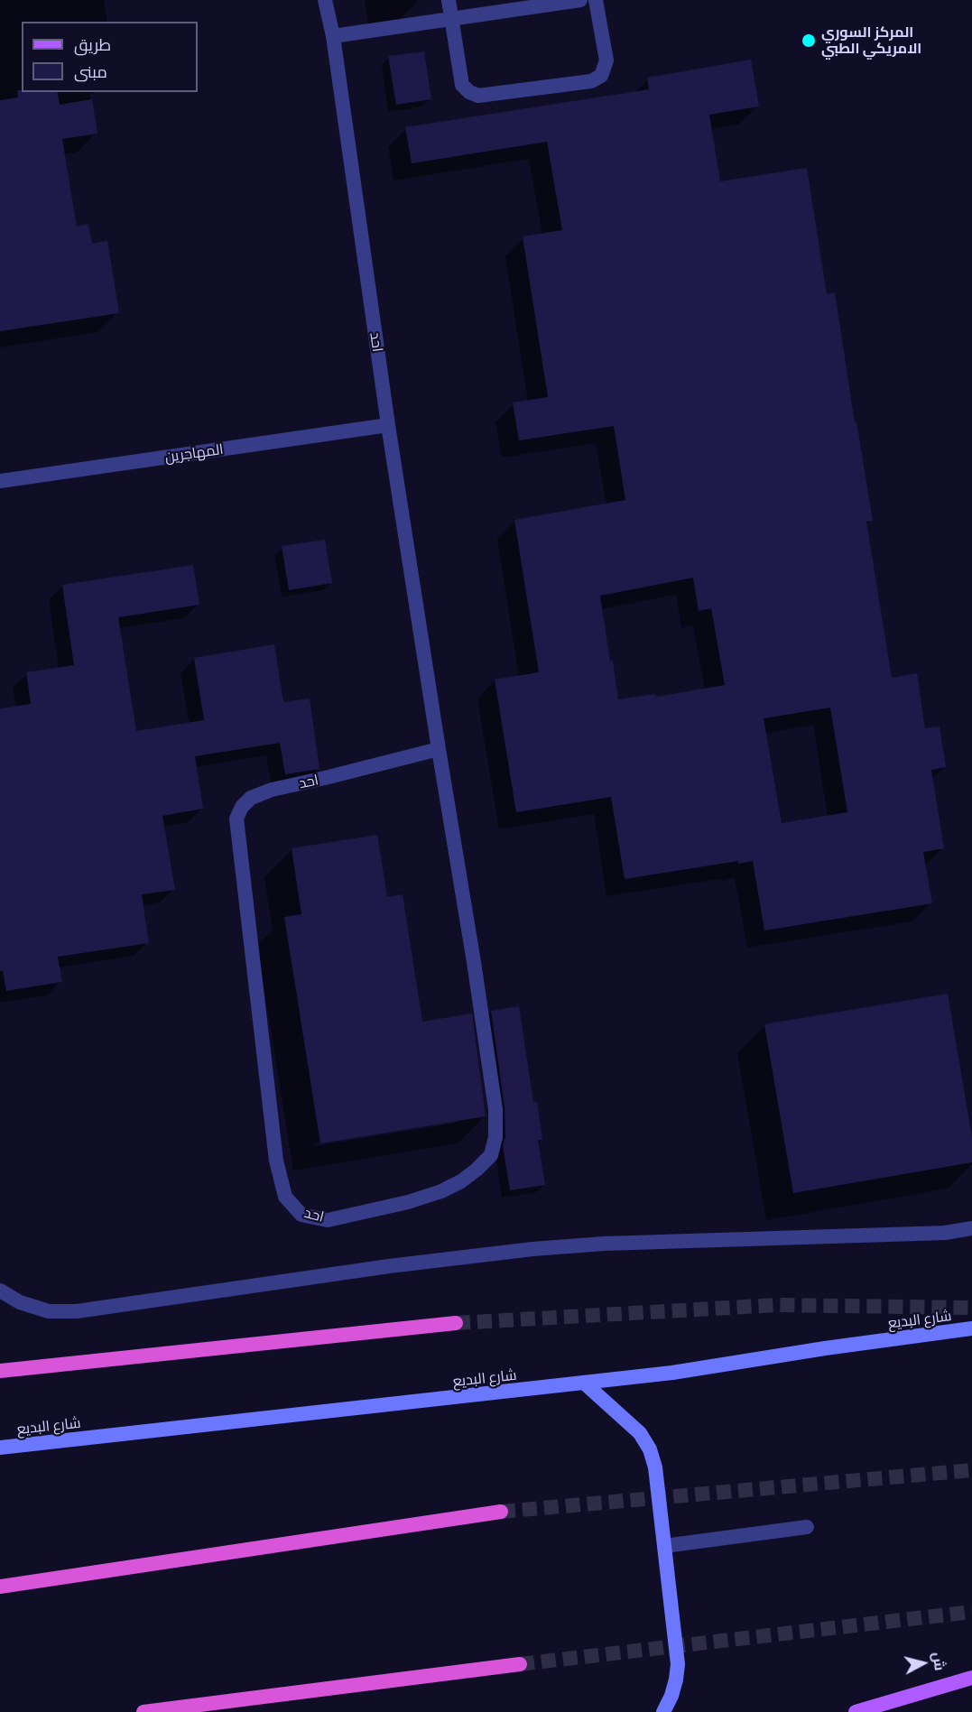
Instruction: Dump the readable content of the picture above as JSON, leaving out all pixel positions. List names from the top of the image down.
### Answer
{
  "streets": {
    "main road": ["شارع البديع"],
    "street": ["احد", "المهاجرين"]
  },
  "crossings": [
    ["احد", "المهاجرين"]
  ],
  "places": ["المركز السوري الامريكي الطبي"],
  "legend": ["طريق", "مبنى"],
  "north": "right"
}
